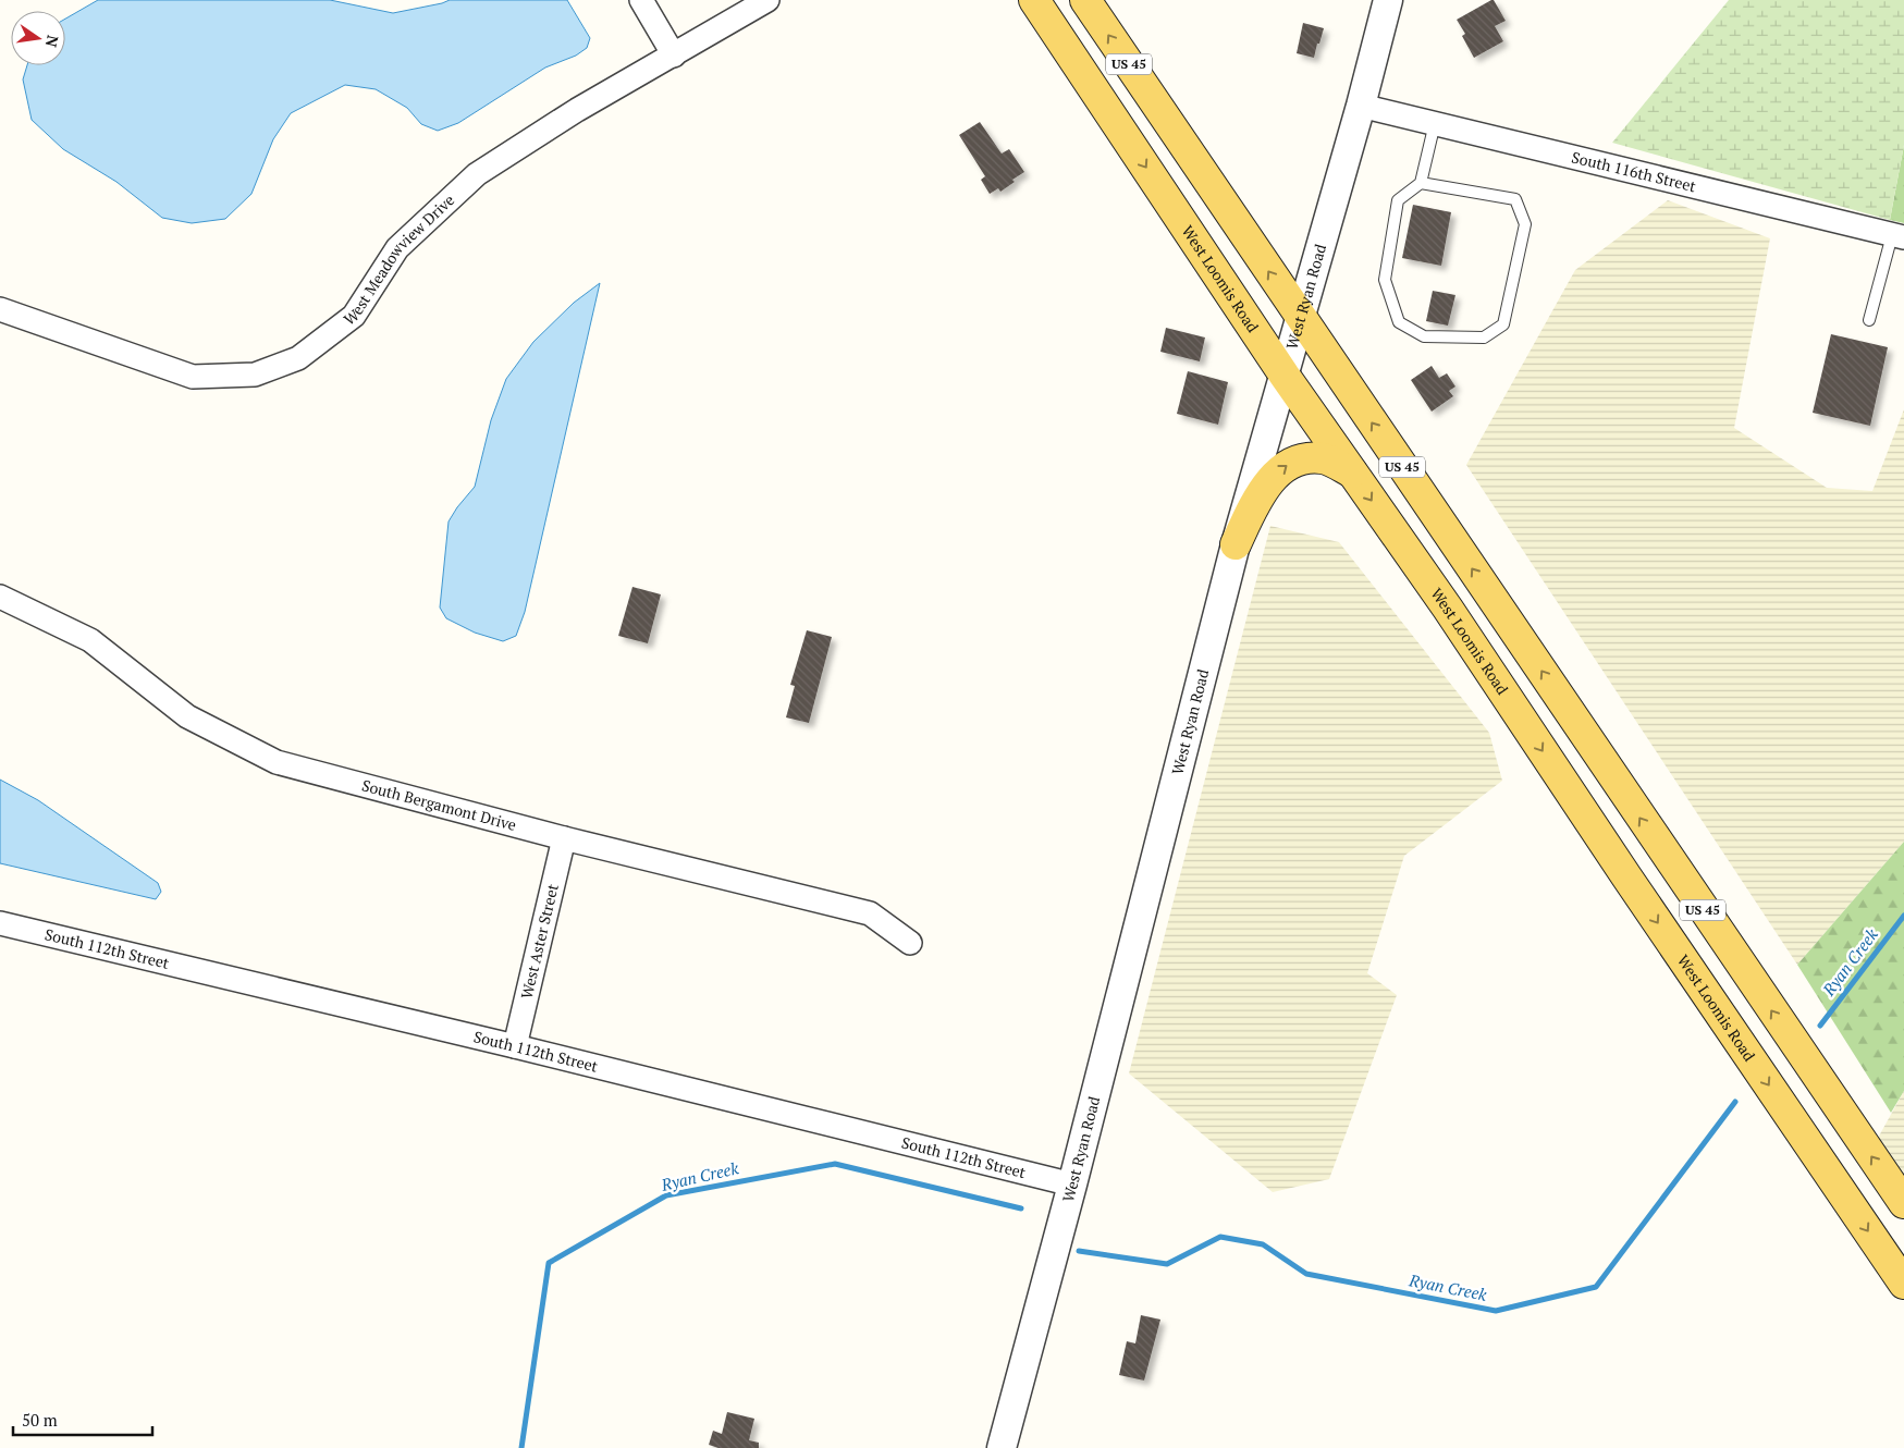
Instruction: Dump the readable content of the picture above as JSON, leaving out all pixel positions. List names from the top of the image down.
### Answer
{
  "streets": {
    "main road": ["US 45", "West Loomis Road"],
    "street": [
      "South 116th Street",
      "West Meadowview Drive",
      "West Ryan Road",
      "South Bergamont Drive",
      "West Aster Street",
      "South 112th Street"
    ]
  },
  "crossings": [
    ["US 45", "West Ryan Road"],
    ["South 116th Street", "West Ryan Road"],
    ["West Loomis Road", "West Ryan Road"],
    ["West Ryan Road", "South 112th Street"],
    ["South Bergamont Drive", "West Aster Street"],
    ["West Aster Street", "South 112th Street"]
  ],
  "water": ["Ryan Creek"],
  "scale_bar": "50 m",
  "north": "right"
}
